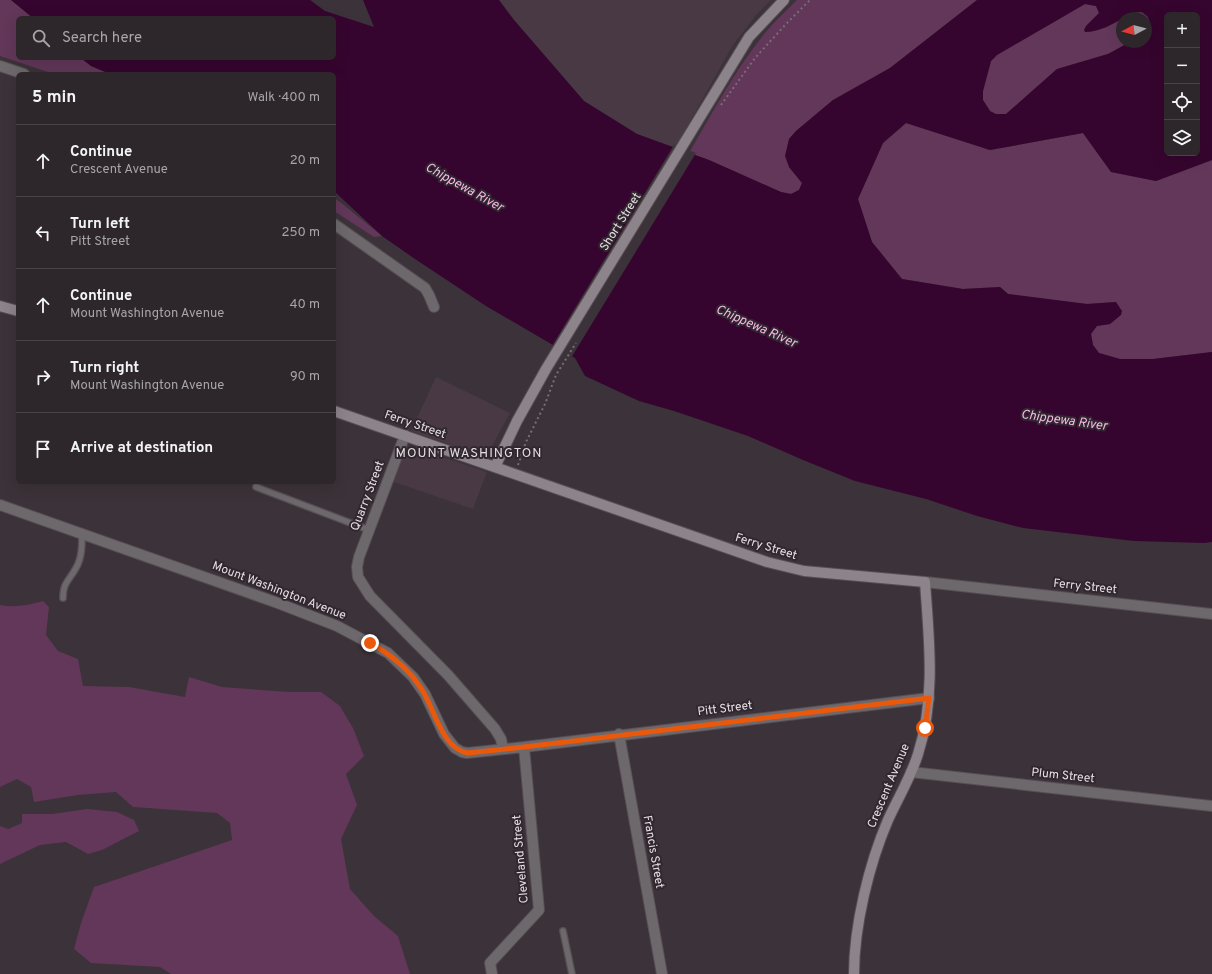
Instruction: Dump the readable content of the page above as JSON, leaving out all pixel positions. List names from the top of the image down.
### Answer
{
  "streets": {
    "main road": ["Short Street", "Ferry Street", "Crescent Avenue"],
    "street": [
      "Quarry Street",
      "Mount Washington Avenue",
      "Pitt Street",
      "Plum Street",
      "Francis Street",
      "Cleveland Street"
    ]
  },
  "crossings": [
    ["Short Street", "Ferry Street"],
    ["Ferry Street", "Quarry Street"],
    ["Ferry Street", "Crescent Avenue"],
    ["Quarry Street", "Mount Washington Avenue"],
    ["Mount Washington Avenue", "Pitt Street"],
    ["Mount Washington Avenue", "Cleveland Street"],
    ["Pitt Street", "Crescent Avenue"],
    ["Pitt Street", "Francis Street"],
    ["Pitt Street", "Cleveland Street"],
    ["Plum Street", "Crescent Avenue"]
  ],
  "districts": ["MOUNT WASHINGTON"],
  "water": ["Chippewa River"],
  "north": "left",
  "page": {
    "map_buttons": ["+", "−"],
    "search": "Search here",
    "heading": ["5 min", "Walk · 400 m"],
    "list": [
      ["Continue", "Crescent Avenue", "20 m"],
      ["Turn left", "Pitt Street", "250 m"],
      ["Continue", "Mount Washington Avenue", "40 m"],
      ["Turn right", "Mount Washington Avenue", "90 m"],
      "Arrive at destination"
    ]
  }
}
